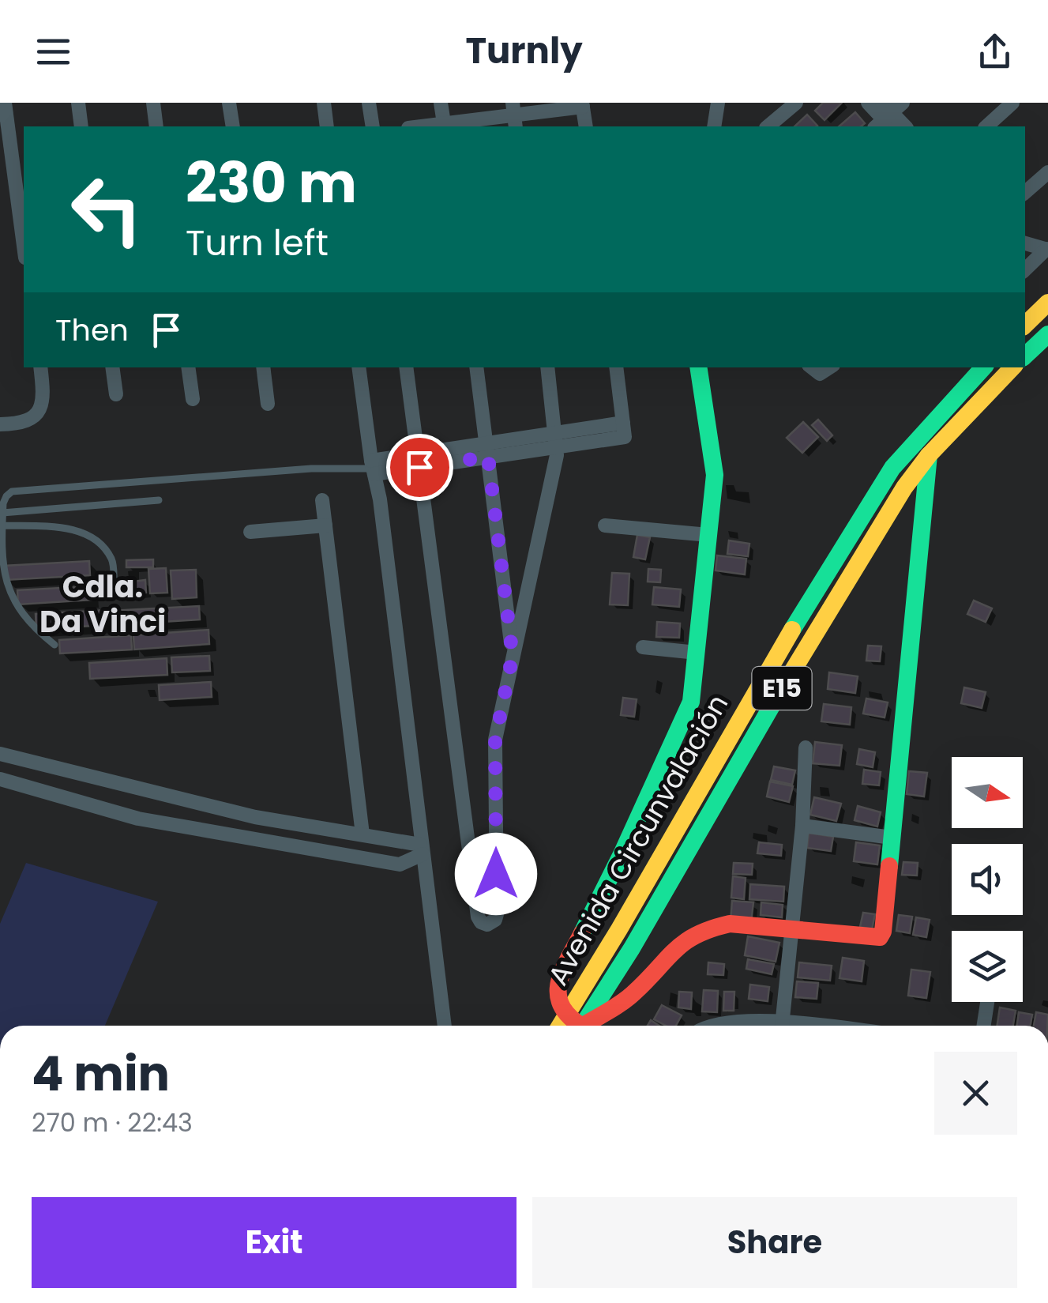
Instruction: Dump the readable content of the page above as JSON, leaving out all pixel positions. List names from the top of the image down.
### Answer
{
  "streets": {
    "main road": ["E15", "Avenida Circunvalación"]
  },
  "districts": ["Cdla. Da Vinci"],
  "north": "right",
  "page": {
    "header": "Turnly",
    "turn": ["230 m", "Turn left"],
    "then": "Then",
    "heading": ["4 min", "270 m · 22:43"],
    "buttons": ["Exit", "Share"]
  }
}
